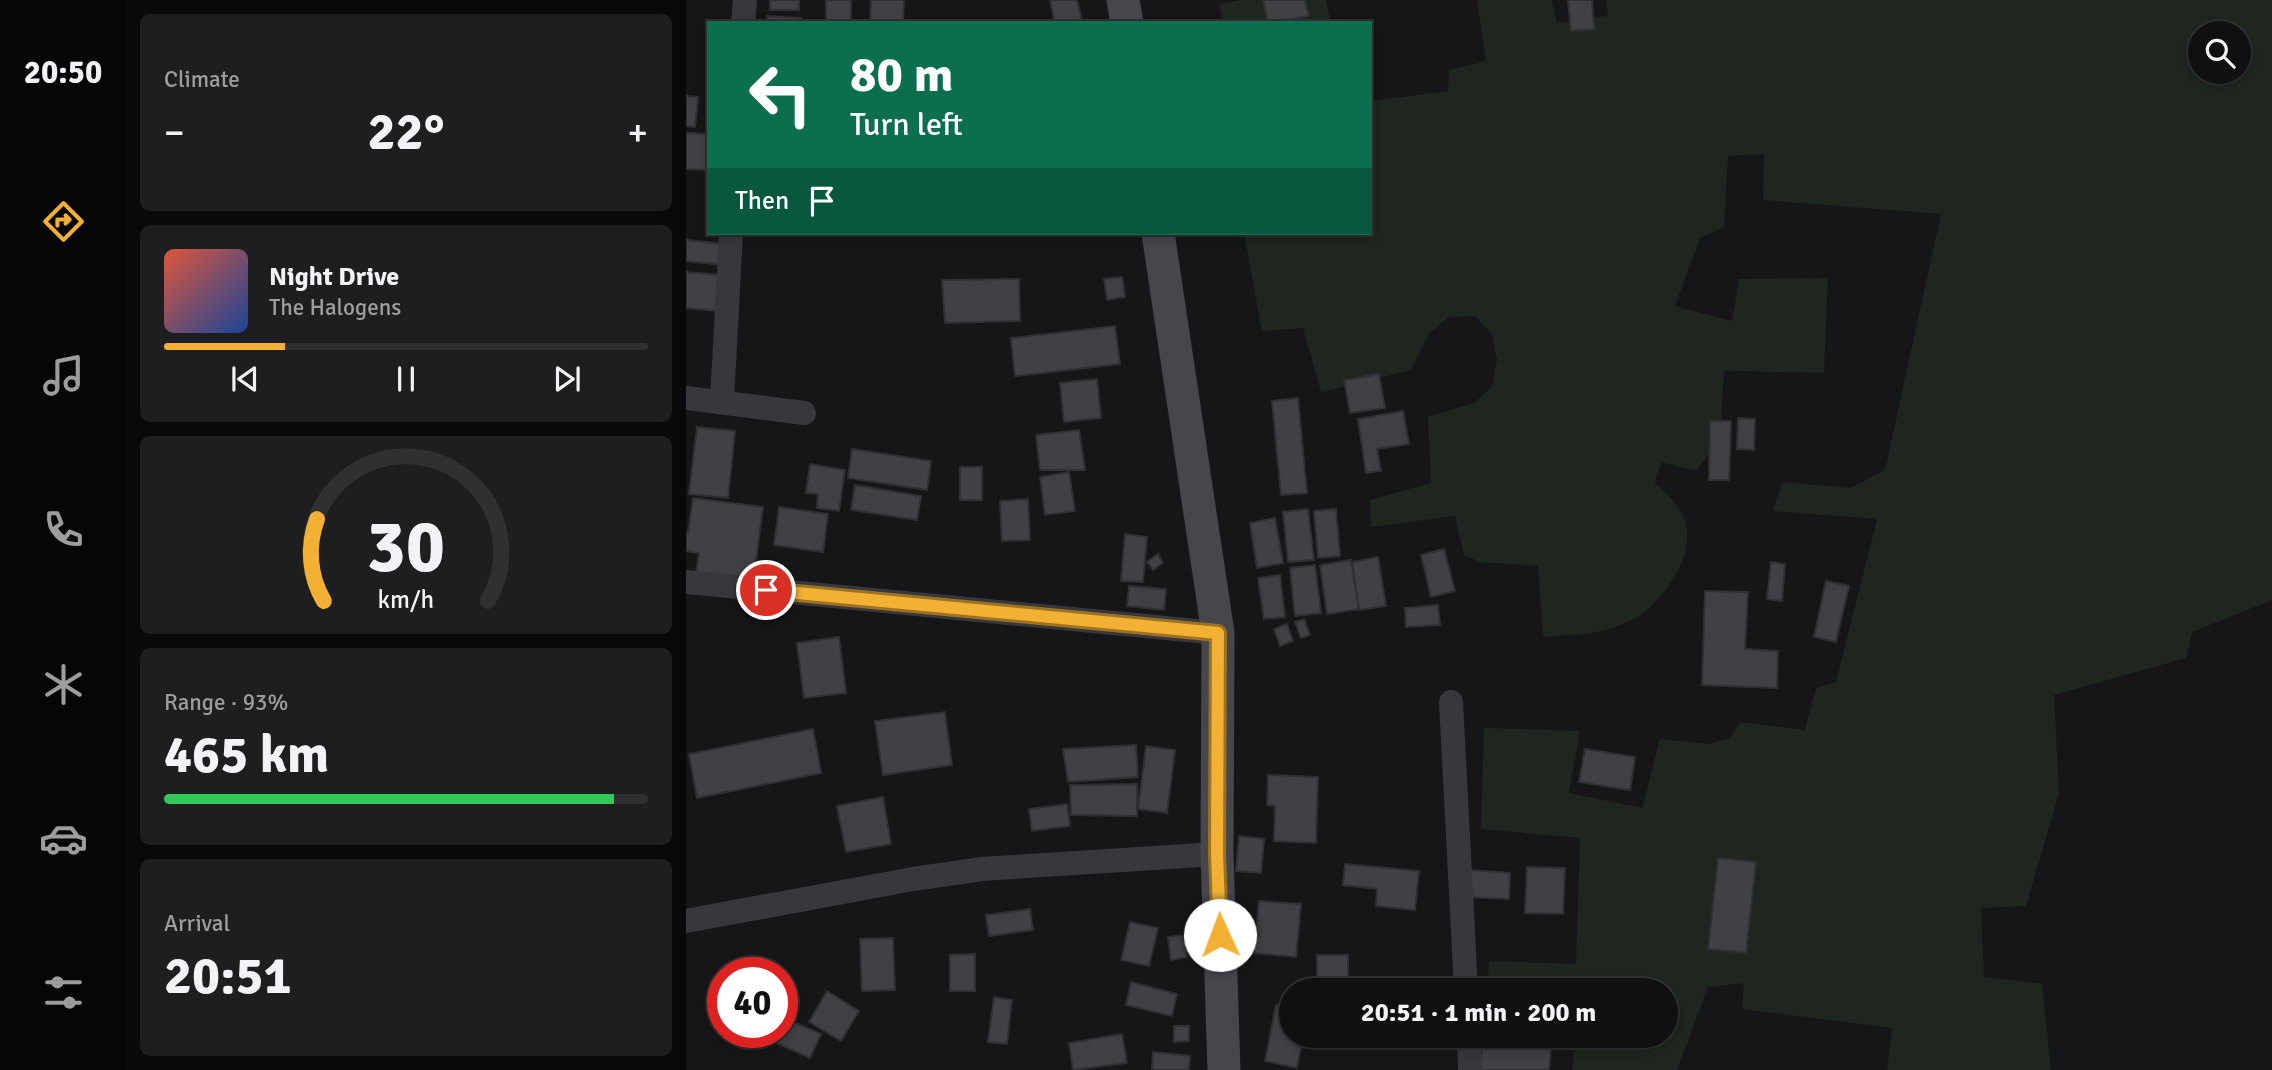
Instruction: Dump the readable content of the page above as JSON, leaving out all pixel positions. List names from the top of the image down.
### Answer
{
  "page": {
    "tabs": "20:50",
    "tile": [
      "Climate",
      ["Range · 93%", "465 km"],
      ["Arrival", "20:51"]
    ],
    "turn": ["80 m", "Turn left"],
    "heat": ["−", "22°", "+"],
    "then": "Then",
    "song": ["Night Drive", "The Halogens"],
    "limit": "40",
    "trip": "20:51 · 1 min · 200 m",
    "gauge": ["30", "km/h"]
  }
}
